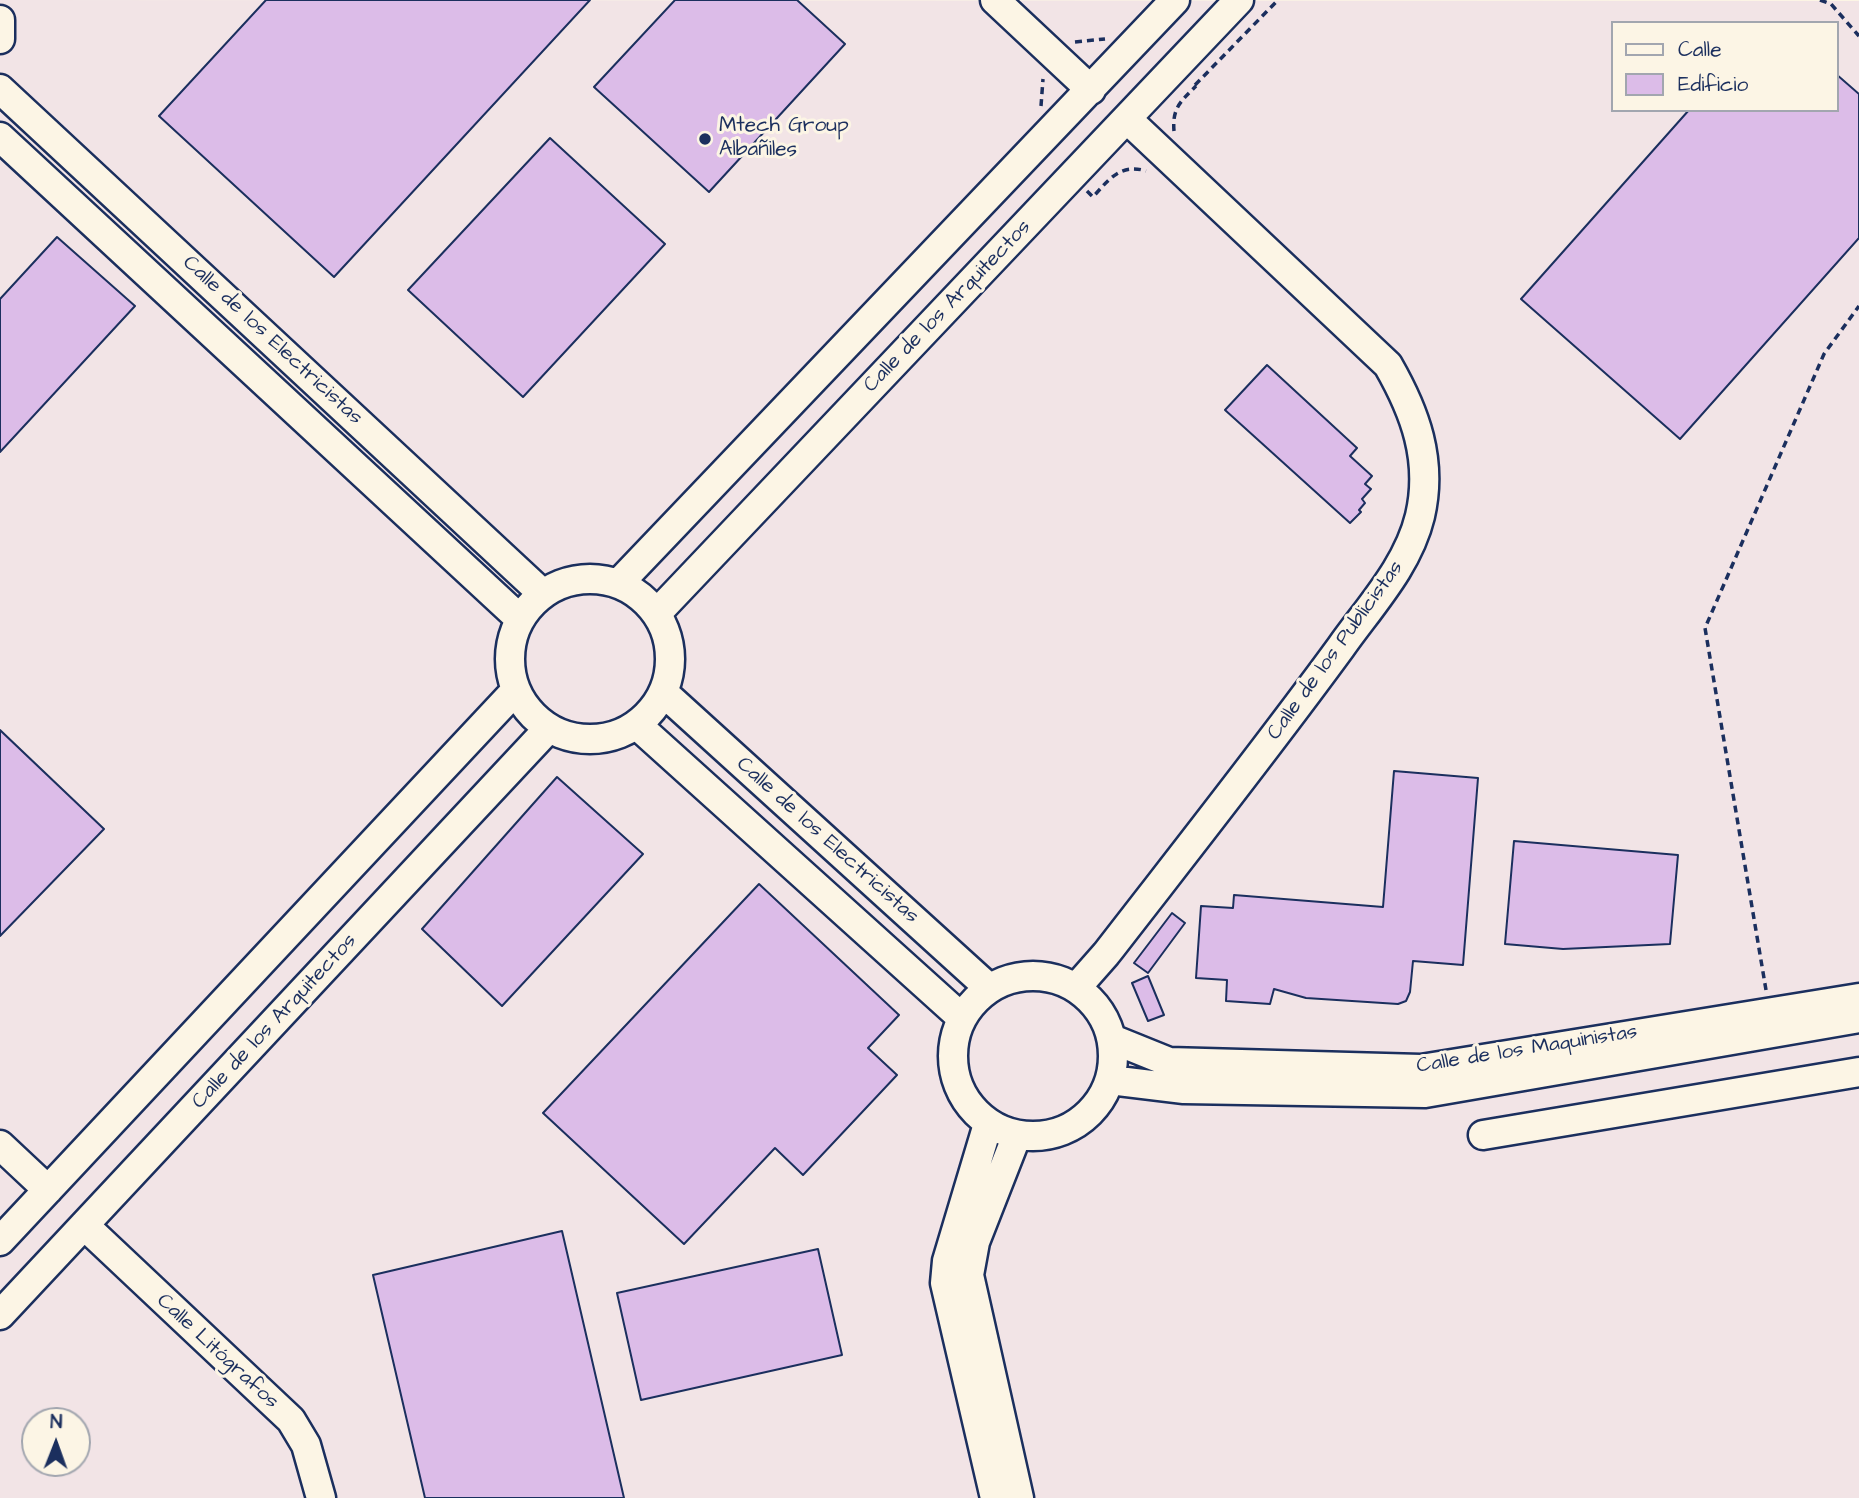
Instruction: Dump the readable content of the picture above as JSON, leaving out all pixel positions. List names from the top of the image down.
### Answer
{
  "streets": {
    "street": [
      "Calle de los Arquitectos",
      "Calle de los Electricistas",
      "Calle de los Publicistas",
      "Calle de los Maquinistas",
      "Calle Litógrafos"
    ]
  },
  "crossings": [
    ["Calle de los Arquitectos", "Calle de los Electricistas"],
    ["Calle de los Arquitectos", "Calle de los Publicistas"],
    ["Calle de los Arquitectos", "Calle Litógrafos"],
    ["Calle de los Electricistas", "Calle de los Publicistas"],
    ["Calle de los Electricistas", "Calle de los Maquinistas"],
    ["Calle de los Publicistas", "Calle de los Maquinistas"]
  ],
  "places": ["Mtech Group Albañiles"],
  "legend": ["Calle", "Edificio"],
  "north": "top"
}
